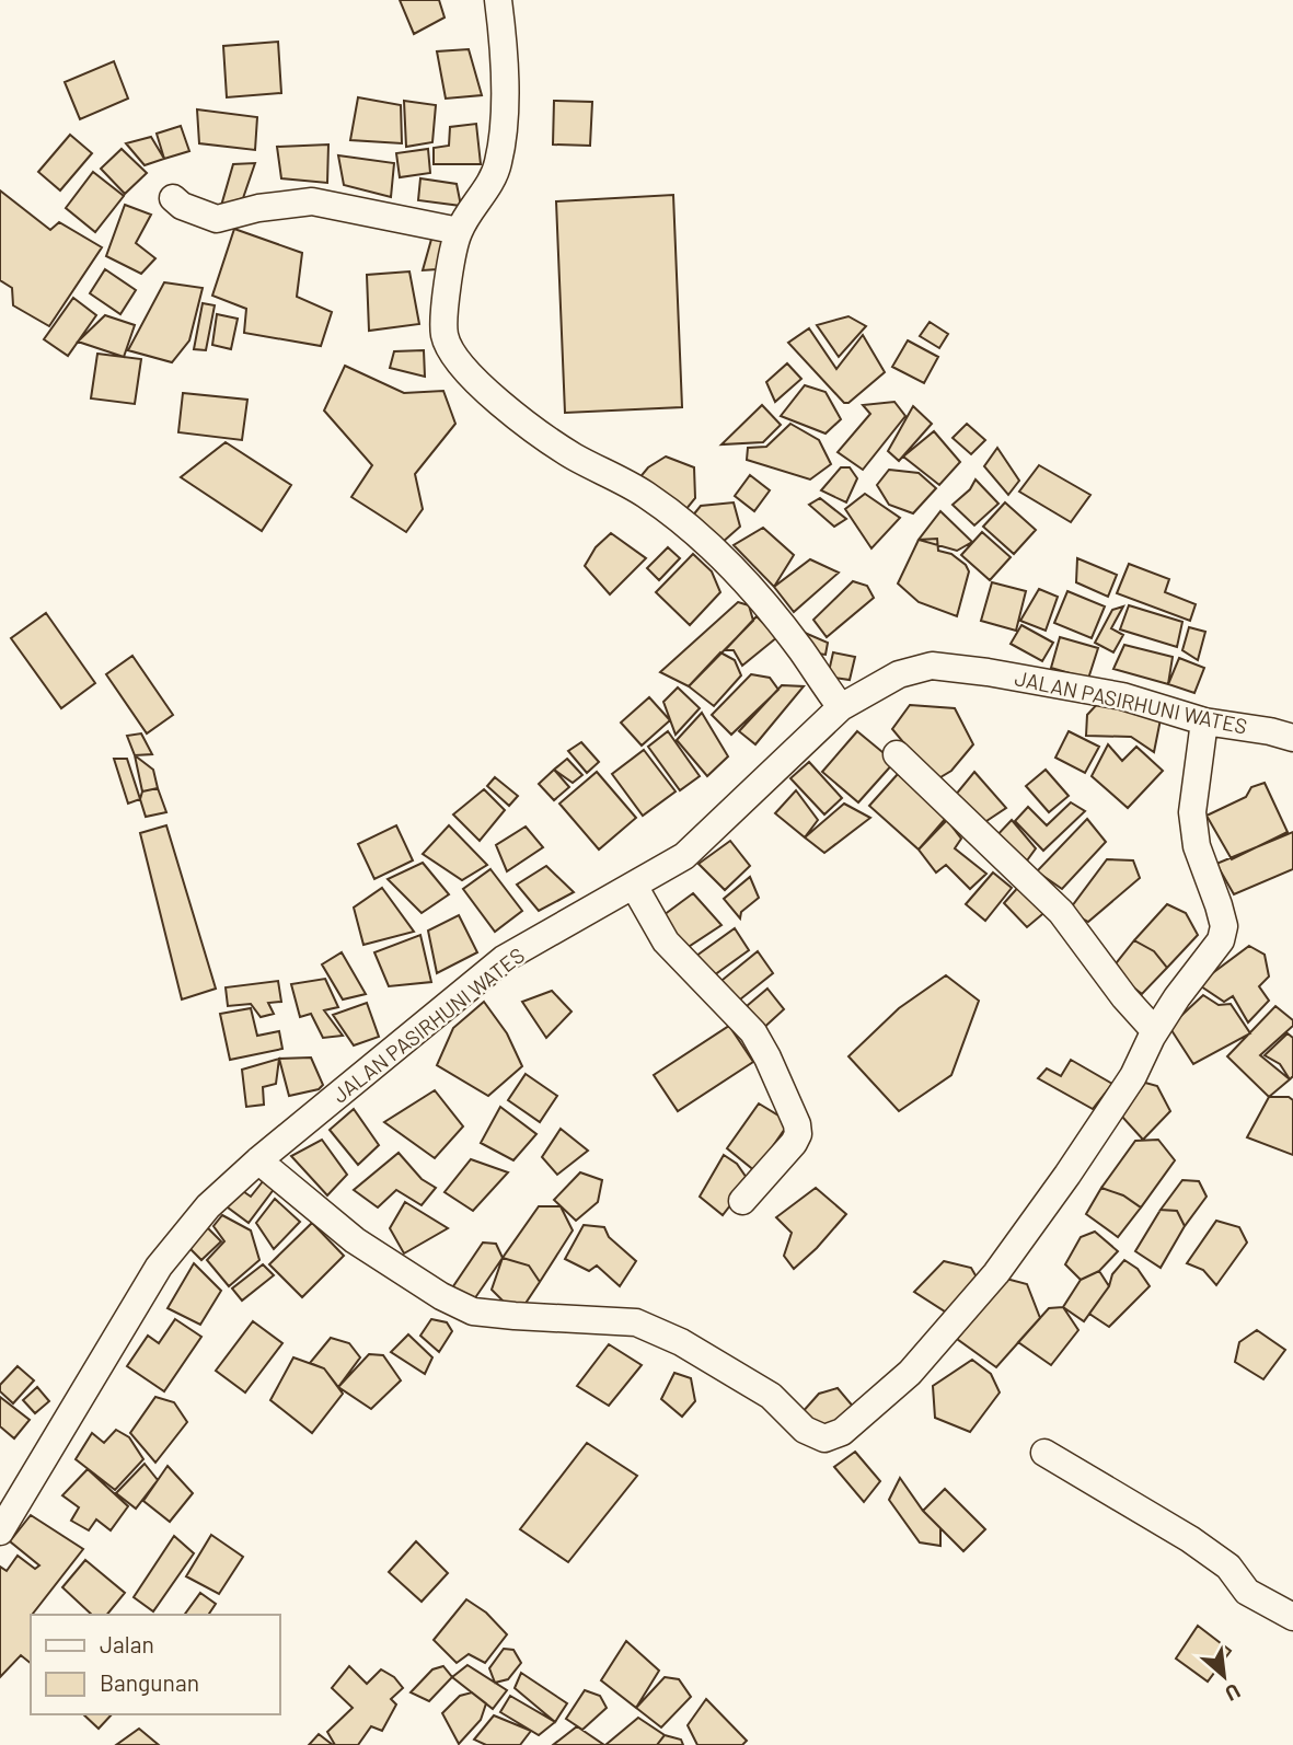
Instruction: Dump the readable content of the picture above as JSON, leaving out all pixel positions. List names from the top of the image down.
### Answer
{
  "streets": {
    "street": ["JALAN PASIRHUNI WATES"]
  },
  "legend": ["Jalan", "Bangunan"],
  "north": "bottom right"
}
